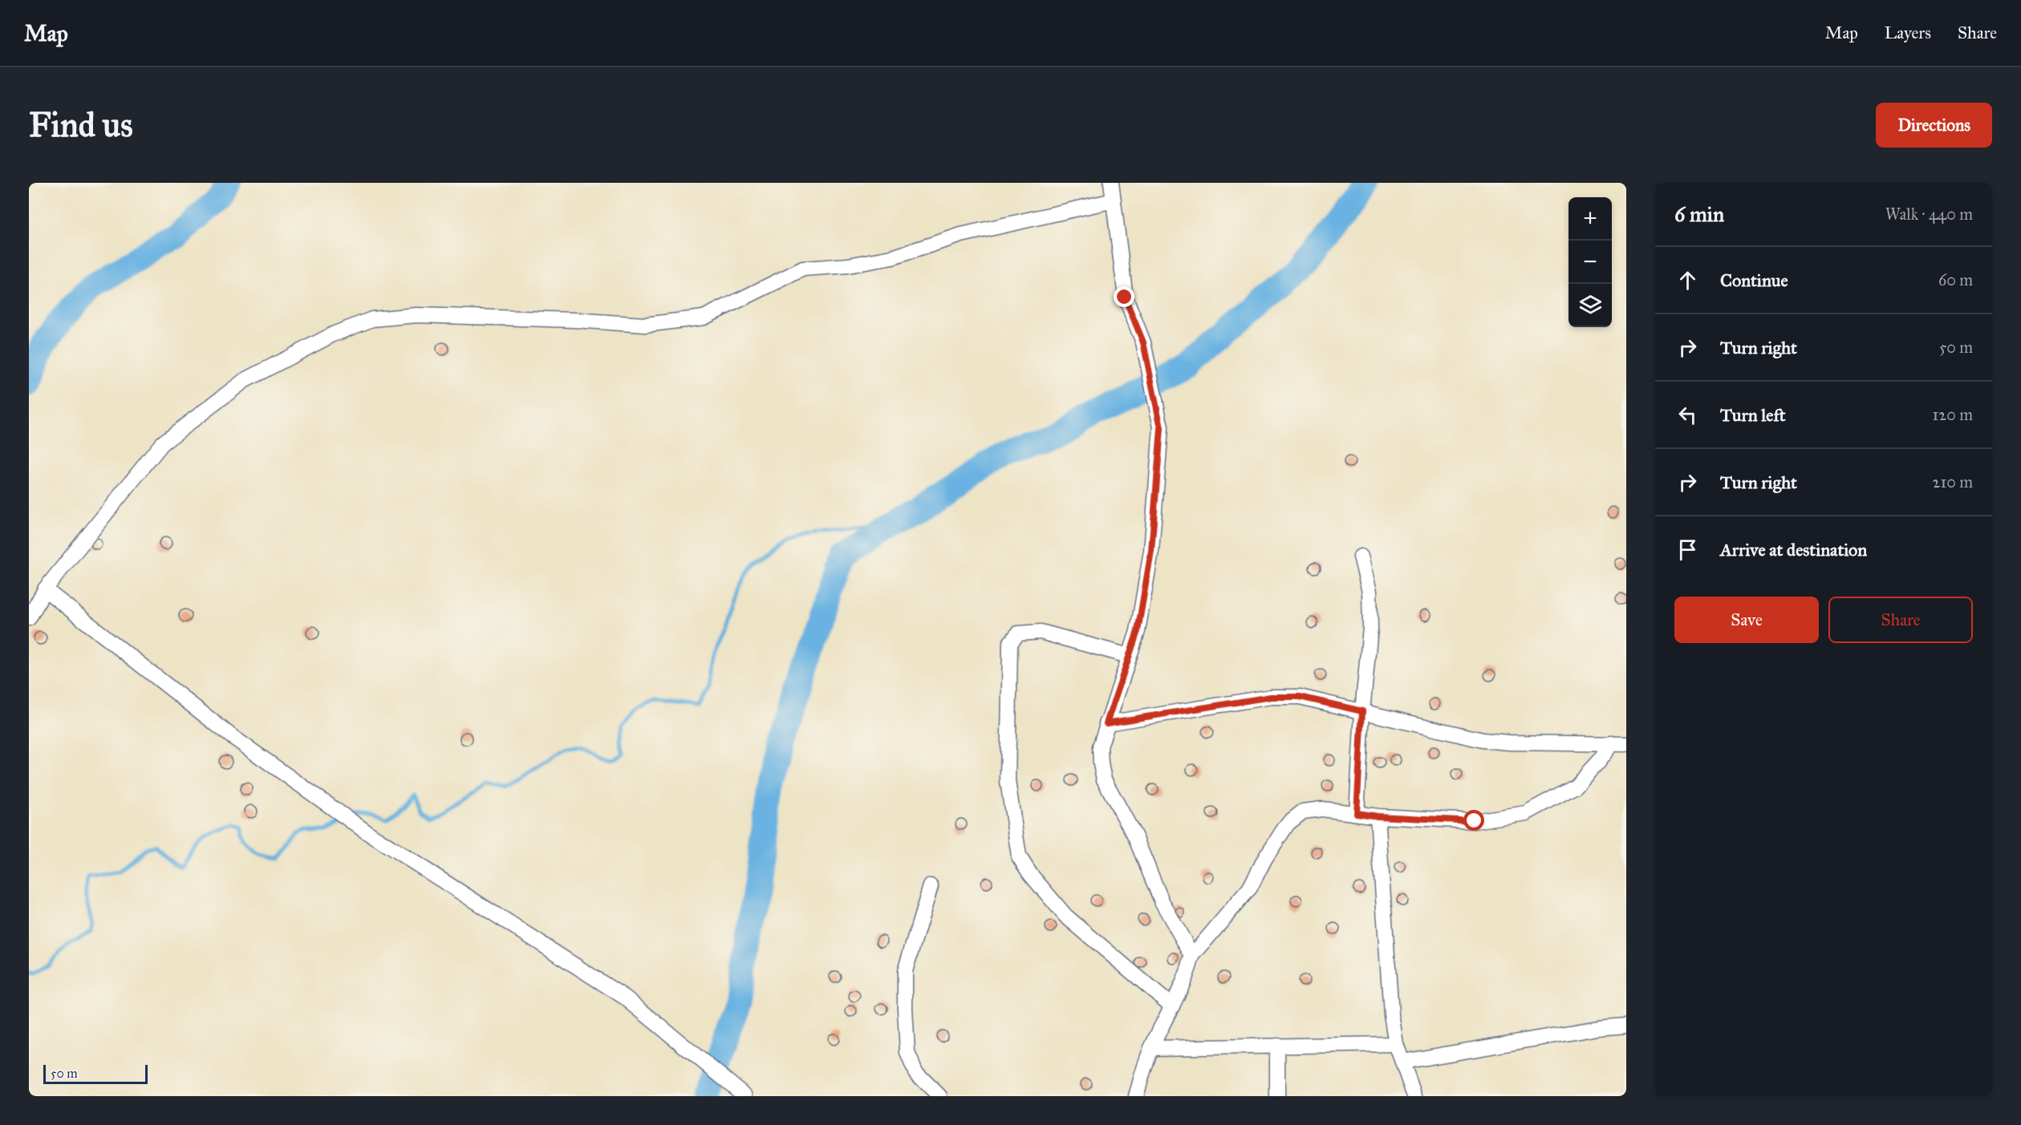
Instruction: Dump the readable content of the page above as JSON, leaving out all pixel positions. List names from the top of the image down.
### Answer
{
  "scale_bar": "50 m",
  "page": {
    "header": "Map",
    "nav": ["Map", "Layers", "Share"],
    "buttons": [
      "Directions",
      ["Save", "Share"]
    ],
    "title": "Find us",
    "heading": ["6 min", "Walk · 440 m"],
    "map_buttons": ["+", "−"],
    "list": [
      ["Continue", "60 m"],
      ["Turn right", "50 m"],
      ["Turn left", "120 m"],
      ["Turn right", "210 m"],
      "Arrive at destination"
    ],
    "scale": "50 m"
  }
}
